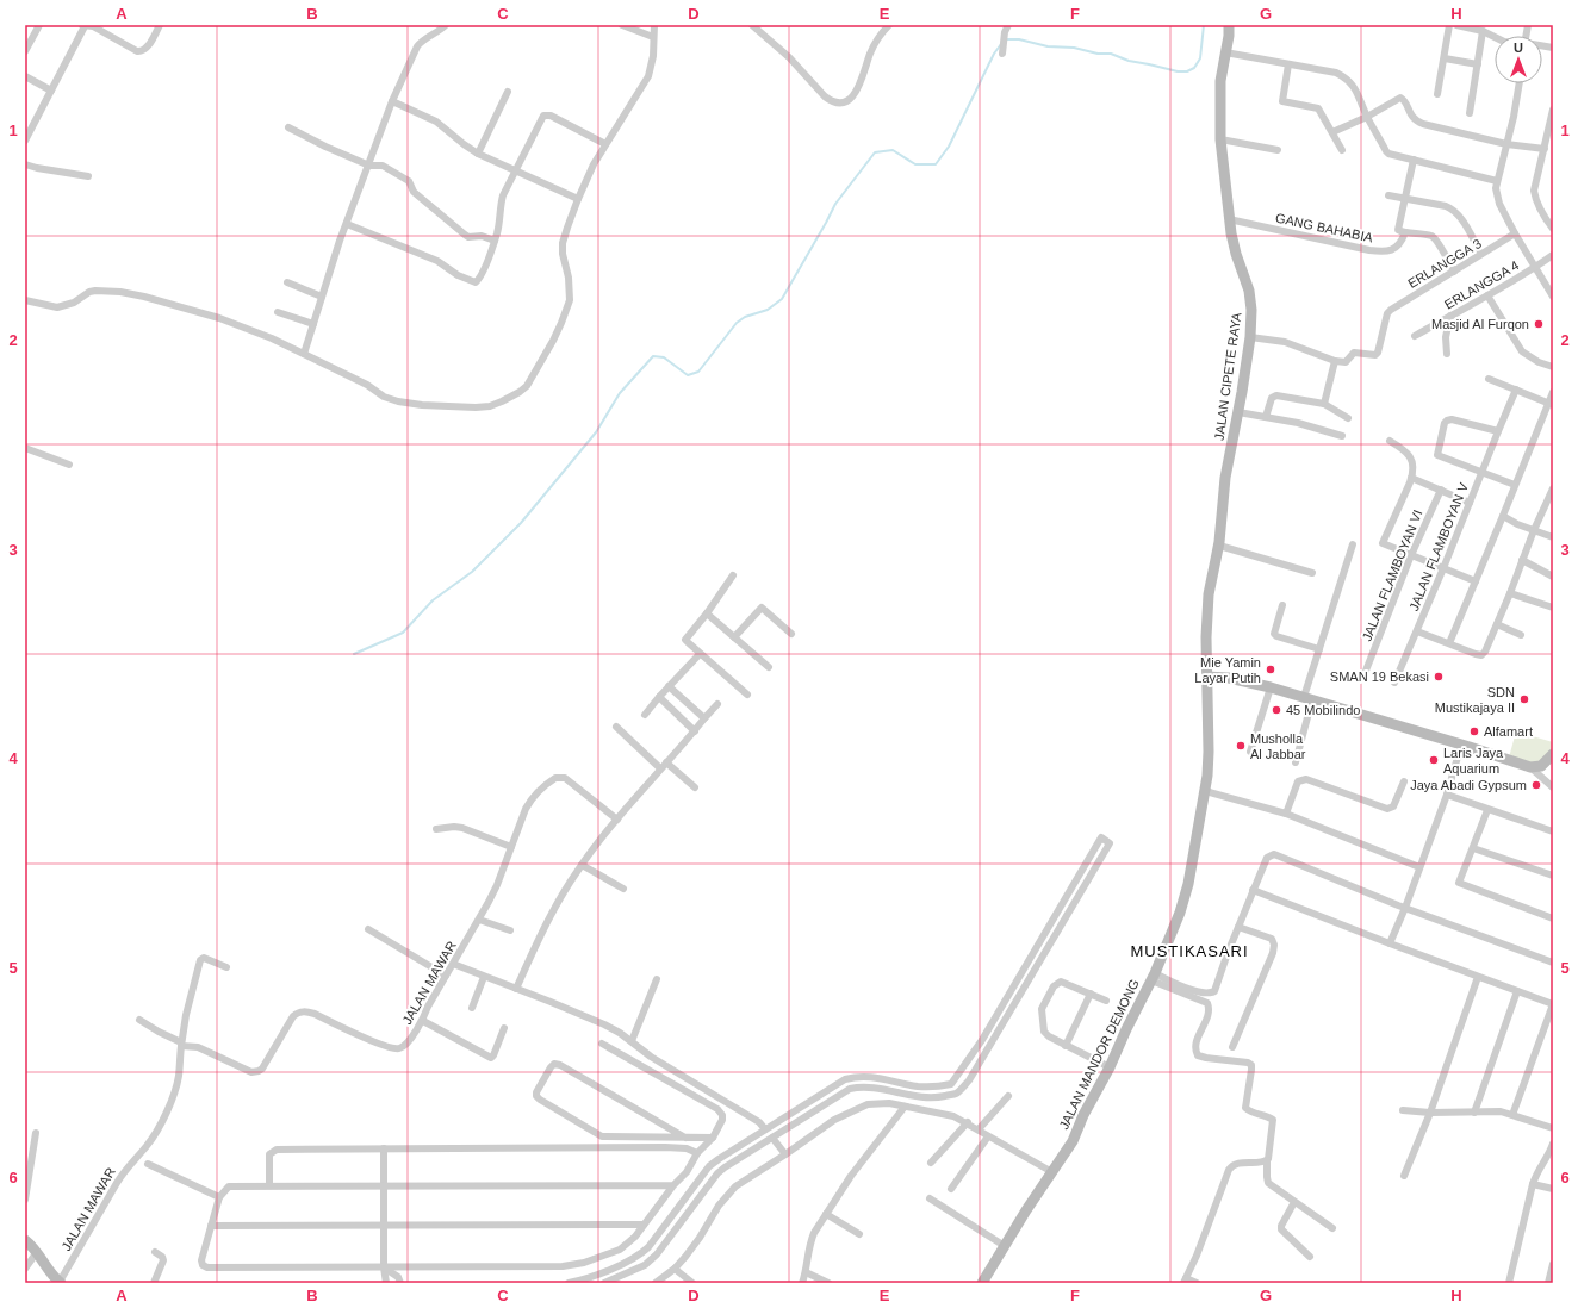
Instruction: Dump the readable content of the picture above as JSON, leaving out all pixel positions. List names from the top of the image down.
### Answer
{
  "streets": {
    "main road": ["JALAN CIPETE RAYA", "JALAN MANDOR DEMONG"],
    "street": [
      "GANG BAHABIA",
      "ERLANGGA 3",
      "ERLANGGA 4",
      "JALAN FLAMBOYAN V",
      "JALAN FLAMBOYAN VI",
      "JALAN MAWAR"
    ]
  },
  "crossings": [
    ["GANG BAHABIA", "JALAN CIPETE RAYA"],
    ["JALAN CIPETE RAYA", "JALAN MANDOR DEMONG"]
  ],
  "districts": ["MUSTIKASARI"],
  "places": [
    "Masjid Al Furqon",
    "Mie Yamin Layar Putih",
    "SMAN 19 Bekasi",
    "SDN Mustikajaya II",
    "45 Mobilindo",
    "Alfamart",
    "Musholla Al Jabbar",
    "Laris Jaya Aquarium",
    "Jaya Abadi Gypsum"
  ],
  "north": "top",
  "grid": {
    "columns": [
      "A",
      "B",
      "C",
      "D",
      "E",
      "F",
      "G",
      "H"
    ],
    "rows": [
      "1",
      "2",
      "3",
      "4",
      "5",
      "6"
    ]
  }
}
